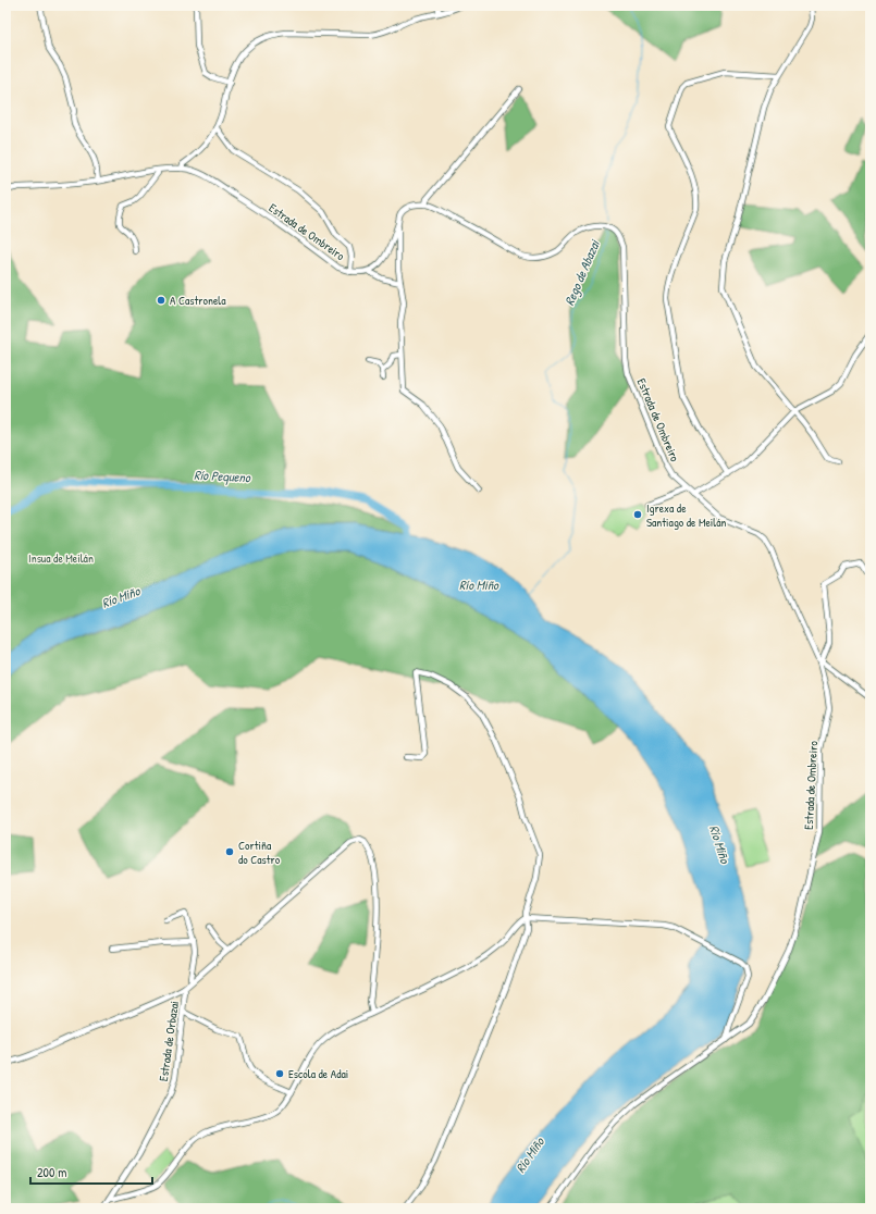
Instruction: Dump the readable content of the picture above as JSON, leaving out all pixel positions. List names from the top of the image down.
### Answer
{
  "streets": {
    "street": ["Estrada de Ombreiro", "Estrada de Orbazai"]
  },
  "water": ["Rego de Abazai", "Río Pequeno", "Río Miño"],
  "parks": ["Insua de Meilán"],
  "places": [
    "A Castronela",
    "Igrexa de Santiago de Meilán",
    "Cortiña do Castro",
    "Escola de Adai"
  ],
  "scale_bar": "200 m"
}
